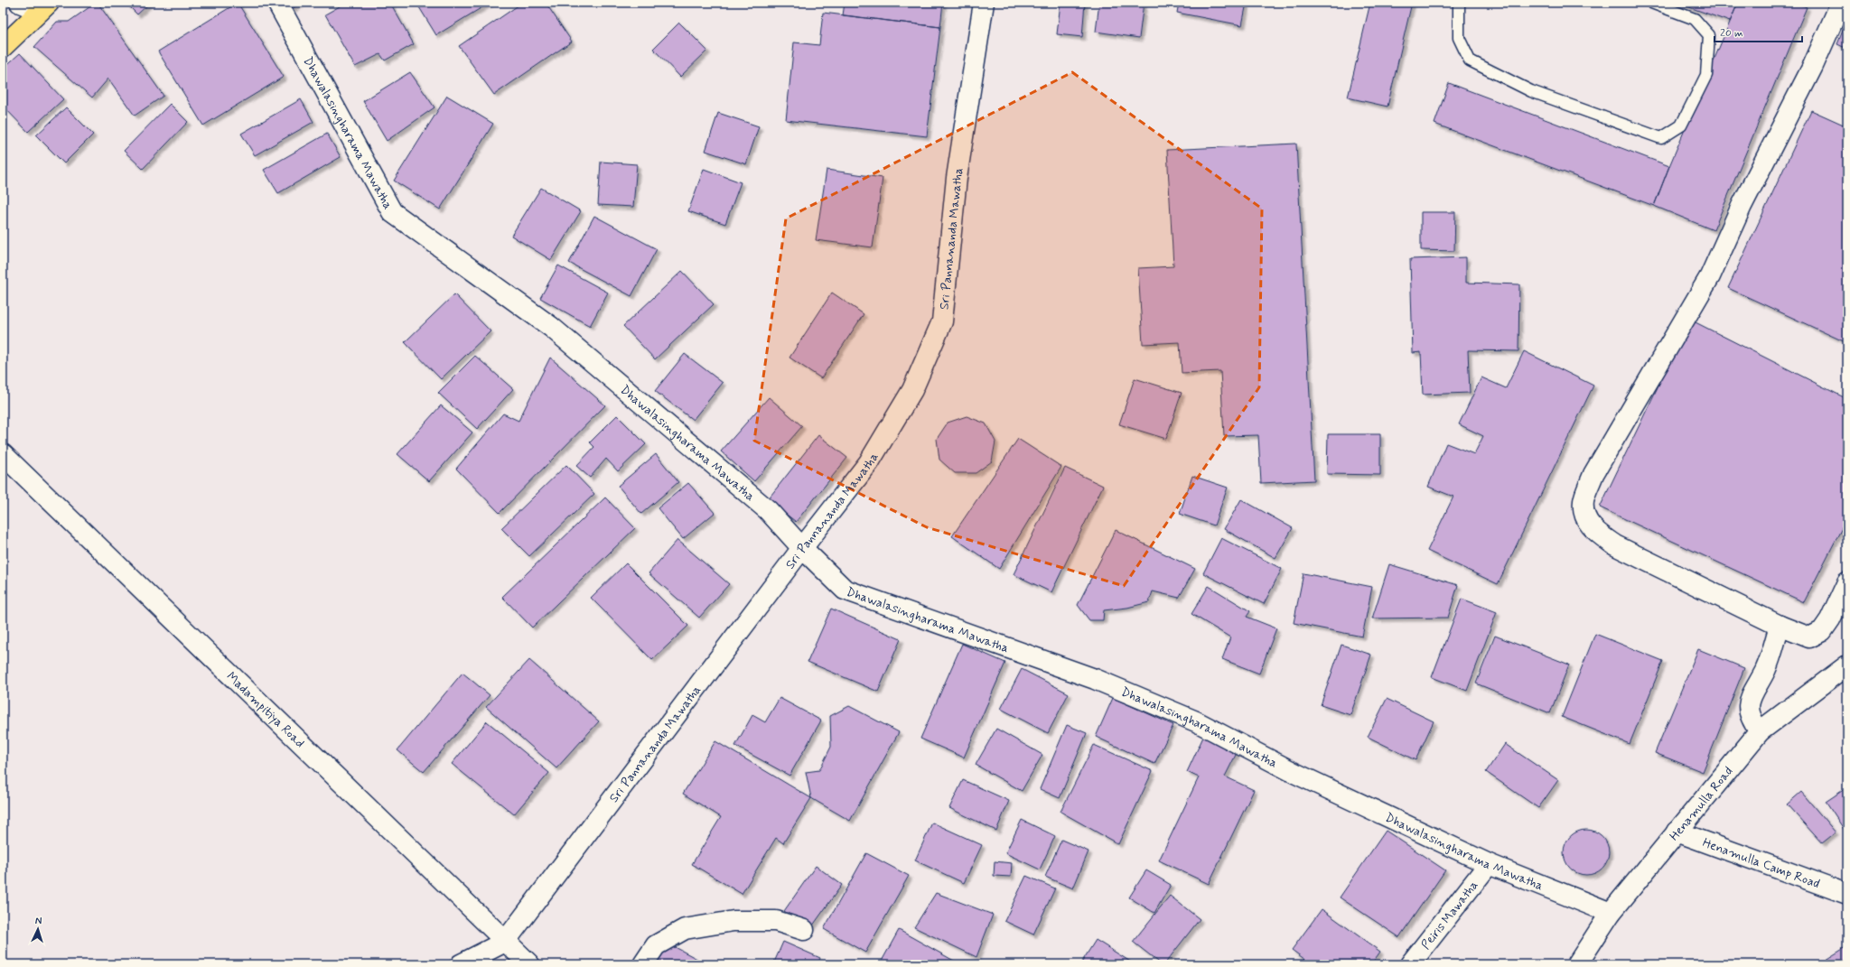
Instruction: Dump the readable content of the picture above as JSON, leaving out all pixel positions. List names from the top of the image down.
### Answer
{
  "streets": {
    "street": [
      "Dhawalasingharama Mawatha",
      "Sri Pannananda Mawatha",
      "Madampitiya Road",
      "Henamulla Road",
      "Henamulla Camp Road",
      "Peiris Mawatha"
    ]
  },
  "crossings": [
    ["Dhawalasingharama Mawatha", "Sri Pannananda Mawatha"],
    ["Dhawalasingharama Mawatha", "Henamulla Road"],
    ["Dhawalasingharama Mawatha", "Peiris Mawatha"],
    ["Sri Pannananda Mawatha", "Madampitiya Road"],
    ["Henamulla Road", "Henamulla Camp Road"]
  ],
  "scale_bar": "20 m",
  "north": "top"
}
